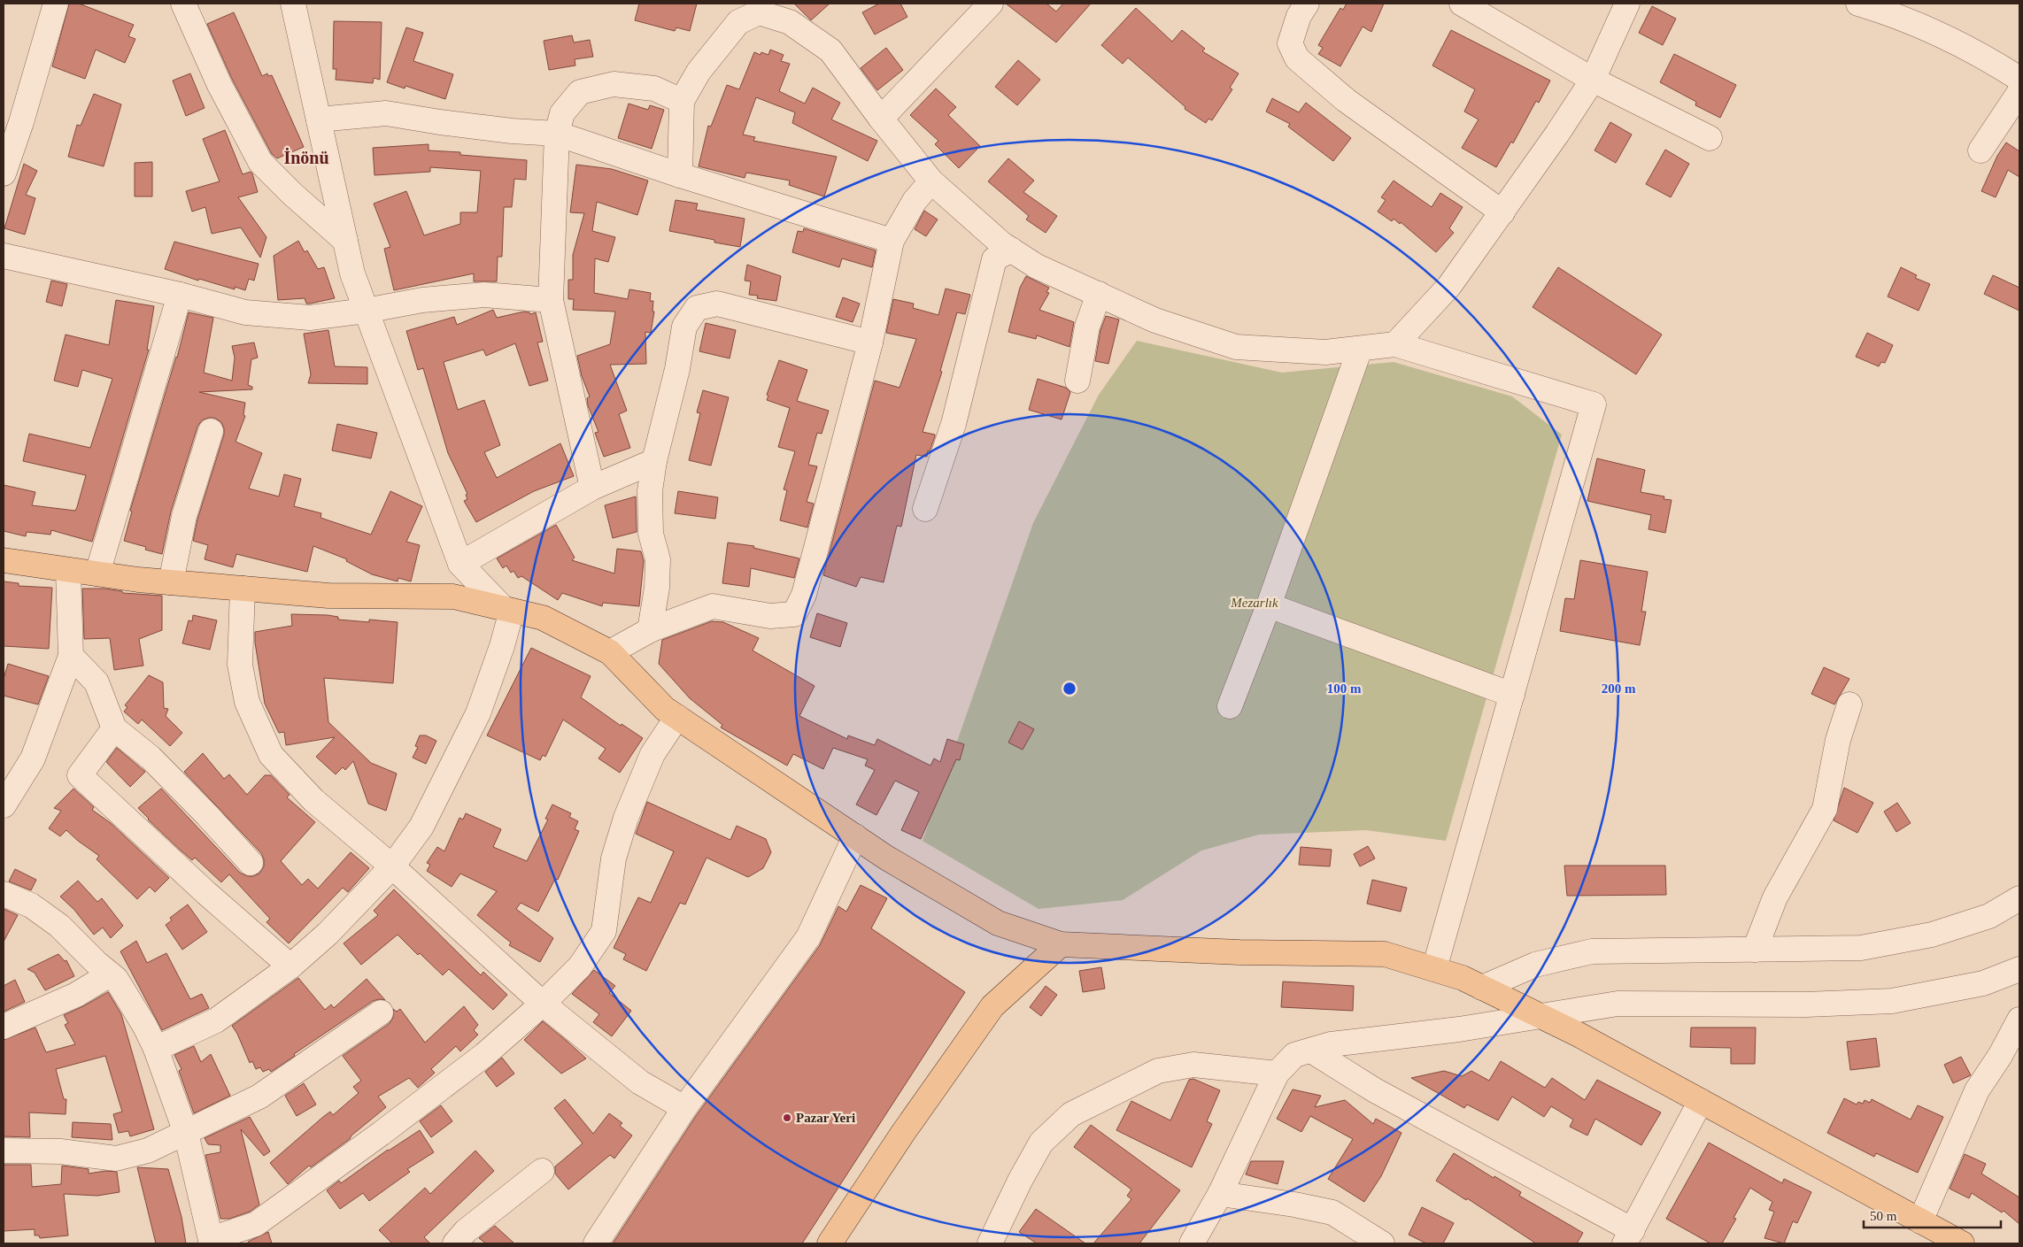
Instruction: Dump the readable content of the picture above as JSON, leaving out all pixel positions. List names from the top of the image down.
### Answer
{
  "districts": ["İnönü"],
  "parks": ["Mezarlık"],
  "places": ["Pazar Yeri"],
  "scale_bar": "50 m",
  "rings": ["100 m", "200 m"]
}
